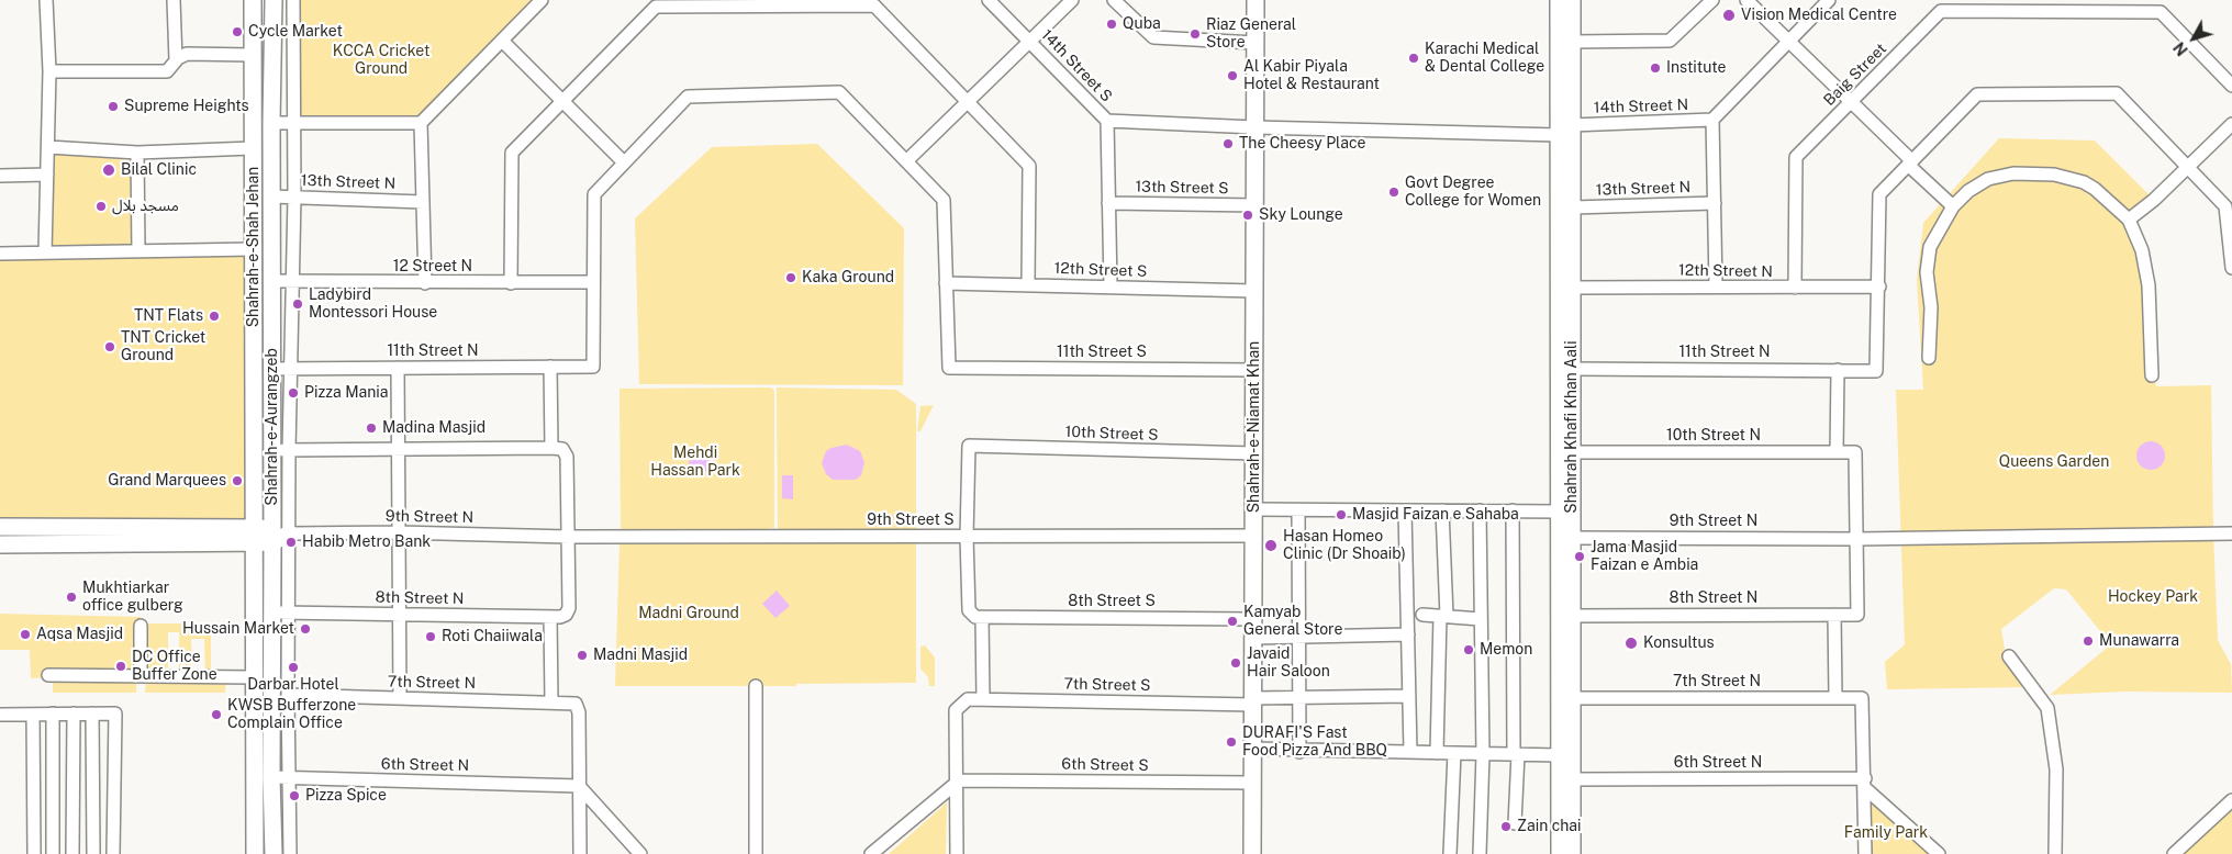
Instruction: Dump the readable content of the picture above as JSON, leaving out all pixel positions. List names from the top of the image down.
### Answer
{
  "streets": {
    "main road": [
      "Shahrah-e-Shah Jehan",
      "Shahrah-e-Aurangzeb",
      "Shahrah-e-Niamat Khan",
      "Shahrah Khafi Khan Aali"
    ],
    "street": [
      "14th Street S",
      "Baig Street",
      "14th Street N",
      "13th Street N",
      "13th Street S",
      "12 Street N",
      "12th Street S",
      "12th Street N",
      "11th Street N",
      "11th Street S",
      "10th Street S",
      "10th Street N",
      "9th Street N",
      "9th Street S",
      "8th Street N",
      "8th Street S",
      "7th Street N",
      "7th Street S",
      "6th Street N",
      "6th Street S"
    ]
  },
  "crossings": [
    ["14th Street S", "14th Street N"],
    ["14th Street S", "Shahrah-e-Niamat Khan"],
    ["Baig Street", "12th Street N"],
    ["14th Street N", "Shahrah-e-Niamat Khan"],
    ["14th Street N", "Shahrah Khafi Khan Aali"],
    ["13th Street N", "Shahrah-e-Aurangzeb"],
    ["13th Street N", "Shahrah Khafi Khan Aali"],
    ["13th Street S", "Shahrah-e-Niamat Khan"],
    ["12 Street N", "11th Street N"],
    ["12 Street N", "Shahrah-e-Aurangzeb"],
    ["12th Street S", "11th Street S"],
    ["12th Street S", "Shahrah-e-Niamat Khan"],
    ["12th Street N", "11th Street N"],
    ["12th Street N", "Shahrah Khafi Khan Aali"],
    ["11th Street N", "Shahrah-e-Aurangzeb"],
    ["11th Street N", "Shahrah Khafi Khan Aali"],
    ["11th Street S", "Shahrah-e-Niamat Khan"],
    ["Shahrah-e-Aurangzeb", "8th Street N"],
    ["Shahrah-e-Aurangzeb", "6th Street N"],
    ["Shahrah-e-Niamat Khan", "10th Street S"],
    ["Shahrah-e-Niamat Khan", "9th Street S"],
    ["Shahrah-e-Niamat Khan", "8th Street S"],
    ["Shahrah-e-Niamat Khan", "7th Street S"],
    ["Shahrah-e-Niamat Khan", "6th Street S"],
    ["Shahrah Khafi Khan Aali", "10th Street N"],
    ["Shahrah Khafi Khan Aali", "9th Street N"],
    ["Shahrah Khafi Khan Aali", "8th Street N"],
    ["Shahrah Khafi Khan Aali", "7th Street N"],
    ["Shahrah Khafi Khan Aali", "6th Street N"],
    ["10th Street S", "9th Street S"],
    ["10th Street N", "9th Street N"],
    ["10th Street N", "8th Street N"],
    ["9th Street N", "9th Street S"],
    ["9th Street N", "8th Street N"],
    ["9th Street S", "8th Street N"],
    ["7th Street N", "6th Street N"],
    ["7th Street S", "6th Street S"]
  ],
  "parks": [
    "KCCA Cricket Ground",
    "Mehdi Hassan Park",
    "Queens Garden",
    "Hockey Park",
    "Madni Ground",
    "Family Park"
  ],
  "places": [
    "Vision Medical Centre",
    "Quba",
    "Cycle Market",
    "Riaz General Store",
    "Karachi Medical & Dental College",
    "Institute",
    "Al Kabir Piyala Hotel & Restaurant",
    "Supreme Heights",
    "The Cheesy Place",
    "Bilal Clinic",
    "Govt Degree College for Women",
    "مسجد بلال",
    "Sky Lounge",
    "Kaka Ground",
    "Ladybird Montessori House",
    "TNT Flats",
    "TNT Cricket Ground",
    "Pizza Mania",
    "Madina Masjid",
    "Grand Marquees",
    "Masjid Faizan e Sahaba",
    "Habib Metro Bank",
    "Hasan Homeo Clinic (Dr Shoaib)",
    "Jama Masjid Faizan e Ambia",
    "Mukhtiarkar office gulberg",
    "Kamyab General Store",
    "Hussain Market",
    "Aqsa Masjid",
    "Roti Chaiiwala",
    "Munawarra",
    "Konsultus",
    "Memon",
    "Madni Masjid",
    "Javaid Hair Saloon",
    "DC Office Buffer Zone",
    "Darbar Hotel",
    "KWSB Bufferzone Complain Office",
    "DURAFI'S Fast Food Pizza And BBQ",
    "Pizza Spice",
    "Zain chai"
  ],
  "north": "bottom left"
}
